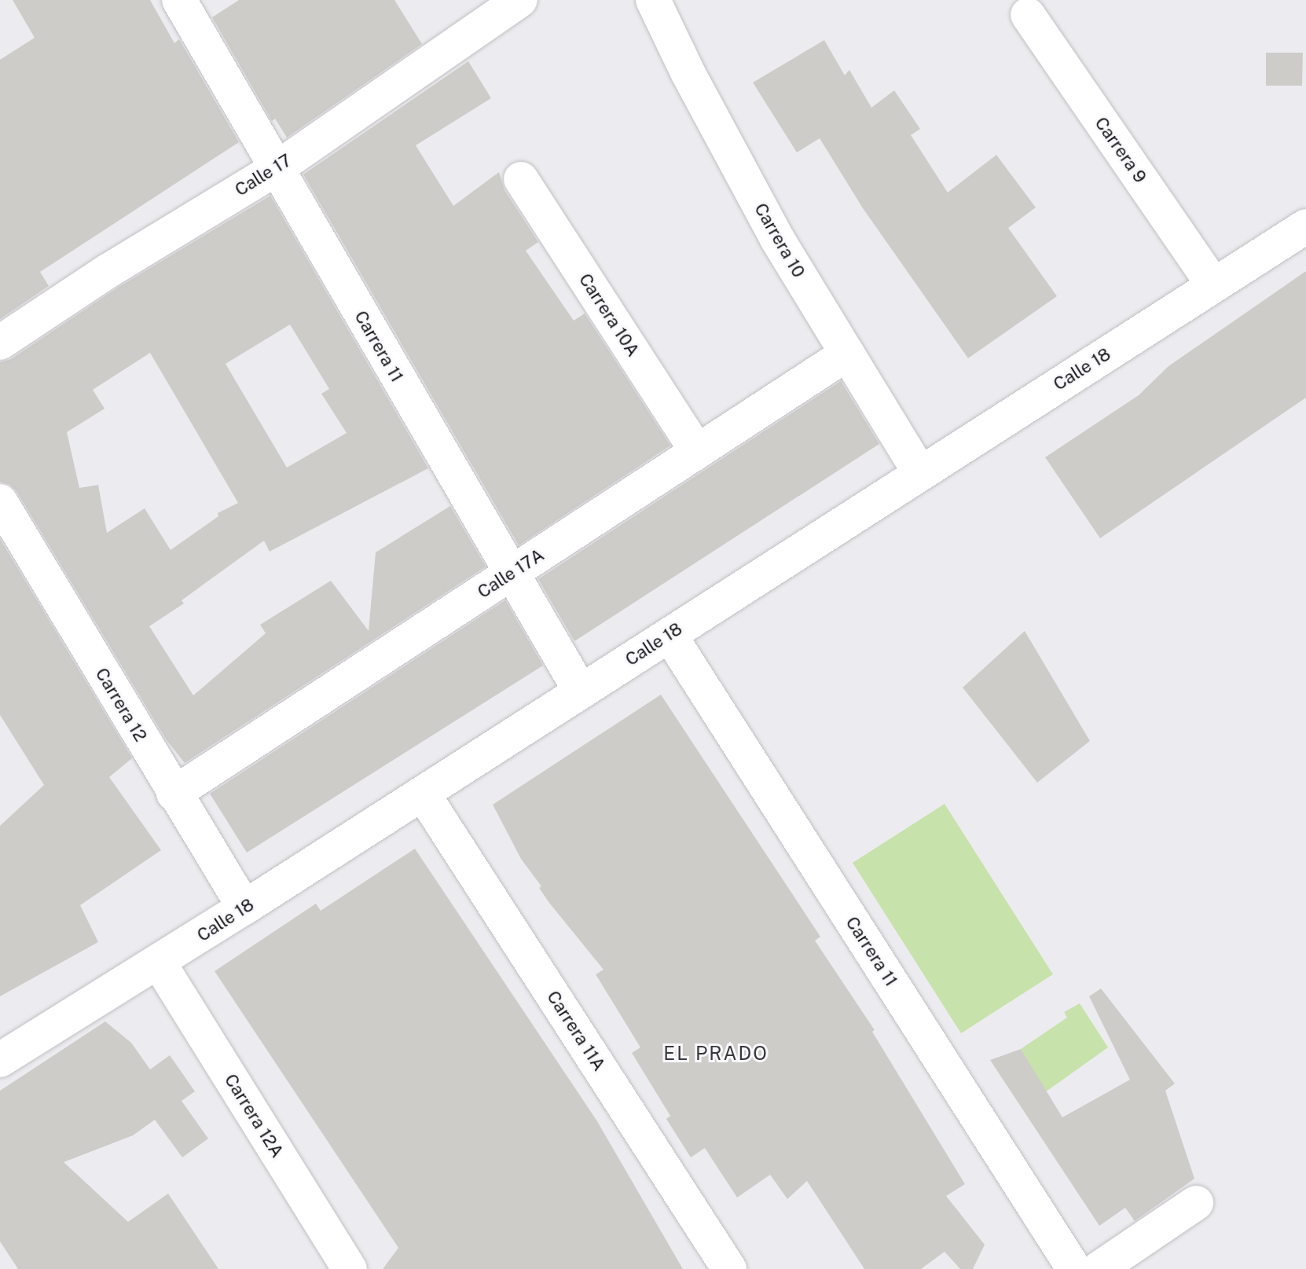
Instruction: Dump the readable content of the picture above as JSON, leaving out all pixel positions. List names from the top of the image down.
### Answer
{
  "streets": {
    "street": [
      "Carrera 9",
      "Calle 17",
      "Carrera 10",
      "Carrera 10A",
      "Carrera 11",
      "Calle 18",
      "Calle 17A",
      "Carrera 12",
      "Carrera 11A",
      "Carrera 12A"
    ]
  },
  "crossings": [
    ["Carrera 9", "Calle 18"],
    ["Calle 17", "Carrera 11"],
    ["Carrera 10", "Calle 18"],
    ["Carrera 10", "Calle 17A"],
    ["Carrera 10A", "Calle 17A"],
    ["Carrera 11", "Calle 18"],
    ["Carrera 11", "Calle 17A"],
    ["Calle 18", "Carrera 12"],
    ["Calle 18", "Carrera 11A"],
    ["Calle 18", "Carrera 12A"],
    ["Calle 17A", "Carrera 12"]
  ],
  "districts": ["EL PRADO"]
}
